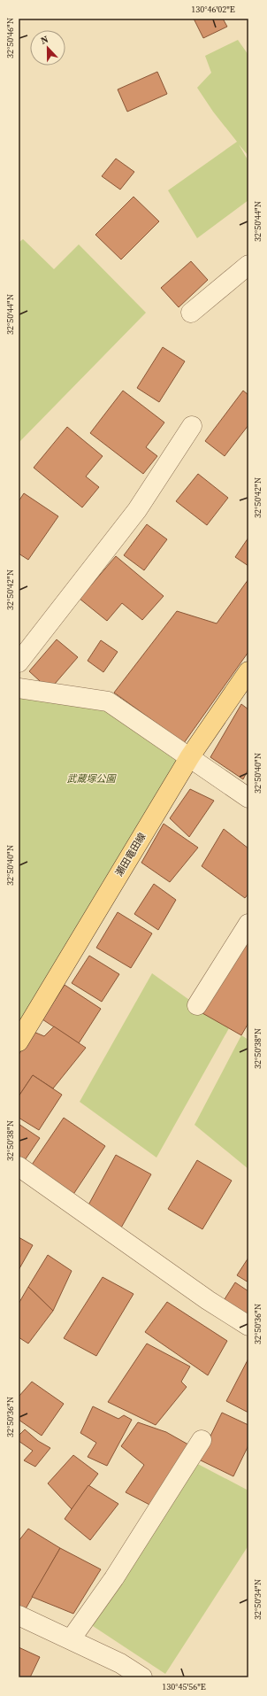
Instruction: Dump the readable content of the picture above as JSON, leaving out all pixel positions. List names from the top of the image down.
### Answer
{
  "streets": {
    "main road": ["瀬田竜田線"]
  },
  "parks": ["武蔵塚公園"],
  "north": "top",
  "coordinates": [
    "130°46'02\"E",
    "32°50'46\"N",
    "32°50'44\"N",
    "32°50'42\"N",
    "32°50'40\"N",
    "32°50'38\"N",
    "32°50'36\"N",
    "32°50'34\"N",
    "130°45'56\"E"
  ]
}
